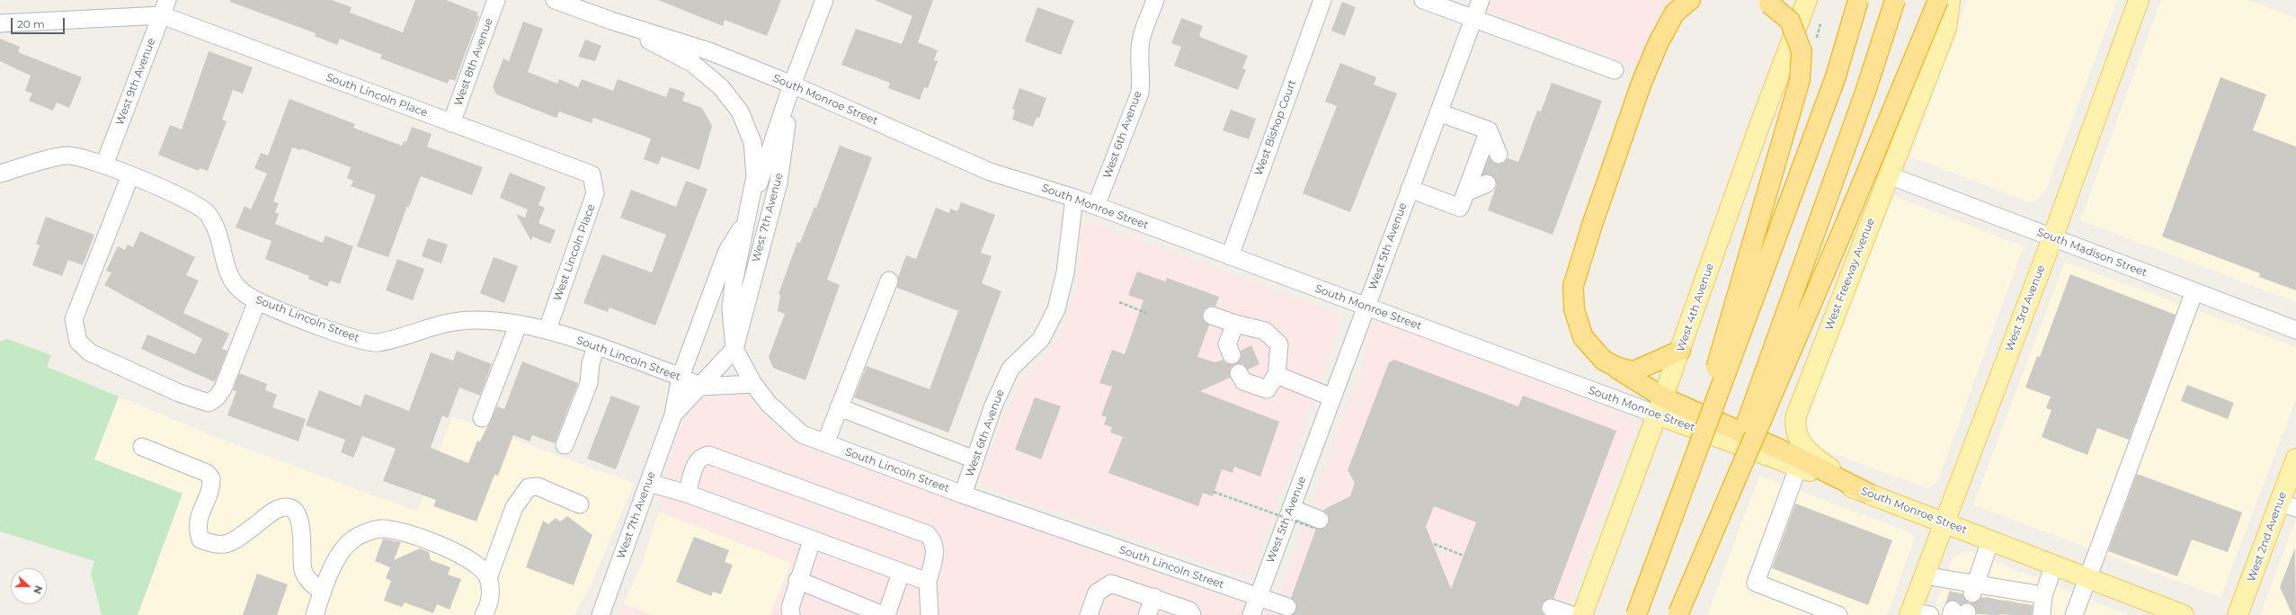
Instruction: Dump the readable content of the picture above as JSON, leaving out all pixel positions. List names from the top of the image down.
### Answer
{
  "streets": {
    "main road": [
      "South Monroe Street",
      "West Freeway Avenue",
      "West 4th Avenue",
      "West 3rd Avenue",
      "West 2nd Avenue"
    ],
    "street": [
      "West 8th Avenue",
      "West 9th Avenue",
      "South Lincoln Place",
      "West Bishop Court",
      "West 6th Avenue",
      "West 7th Avenue",
      "West 5th Avenue",
      "West Lincoln Place",
      "South Madison Street",
      "South Lincoln Street"
    ]
  },
  "crossings": [
    ["West 8th Avenue", "South Lincoln Place"],
    ["West 9th Avenue", "South Lincoln Place"],
    ["West 9th Avenue", "South Lincoln Street"],
    ["South Lincoln Place", "West Lincoln Place"],
    ["South Monroe Street", "West Bishop Court"],
    ["South Monroe Street", "West 6th Avenue"],
    ["South Monroe Street", "West 7th Avenue"],
    ["South Monroe Street", "West 5th Avenue"],
    ["South Monroe Street", "West Freeway Avenue"],
    ["South Monroe Street", "West 4th Avenue"],
    ["South Monroe Street", "West 3rd Avenue"],
    ["West 6th Avenue", "South Lincoln Street"],
    ["West 7th Avenue", "South Lincoln Street"],
    ["West 5th Avenue", "South Lincoln Street"],
    ["West Lincoln Place", "South Lincoln Street"],
    ["South Madison Street", "West Freeway Avenue"],
    ["South Madison Street", "West 3rd Avenue"]
  ],
  "scale_bar": "20 m",
  "north": "right"
}
